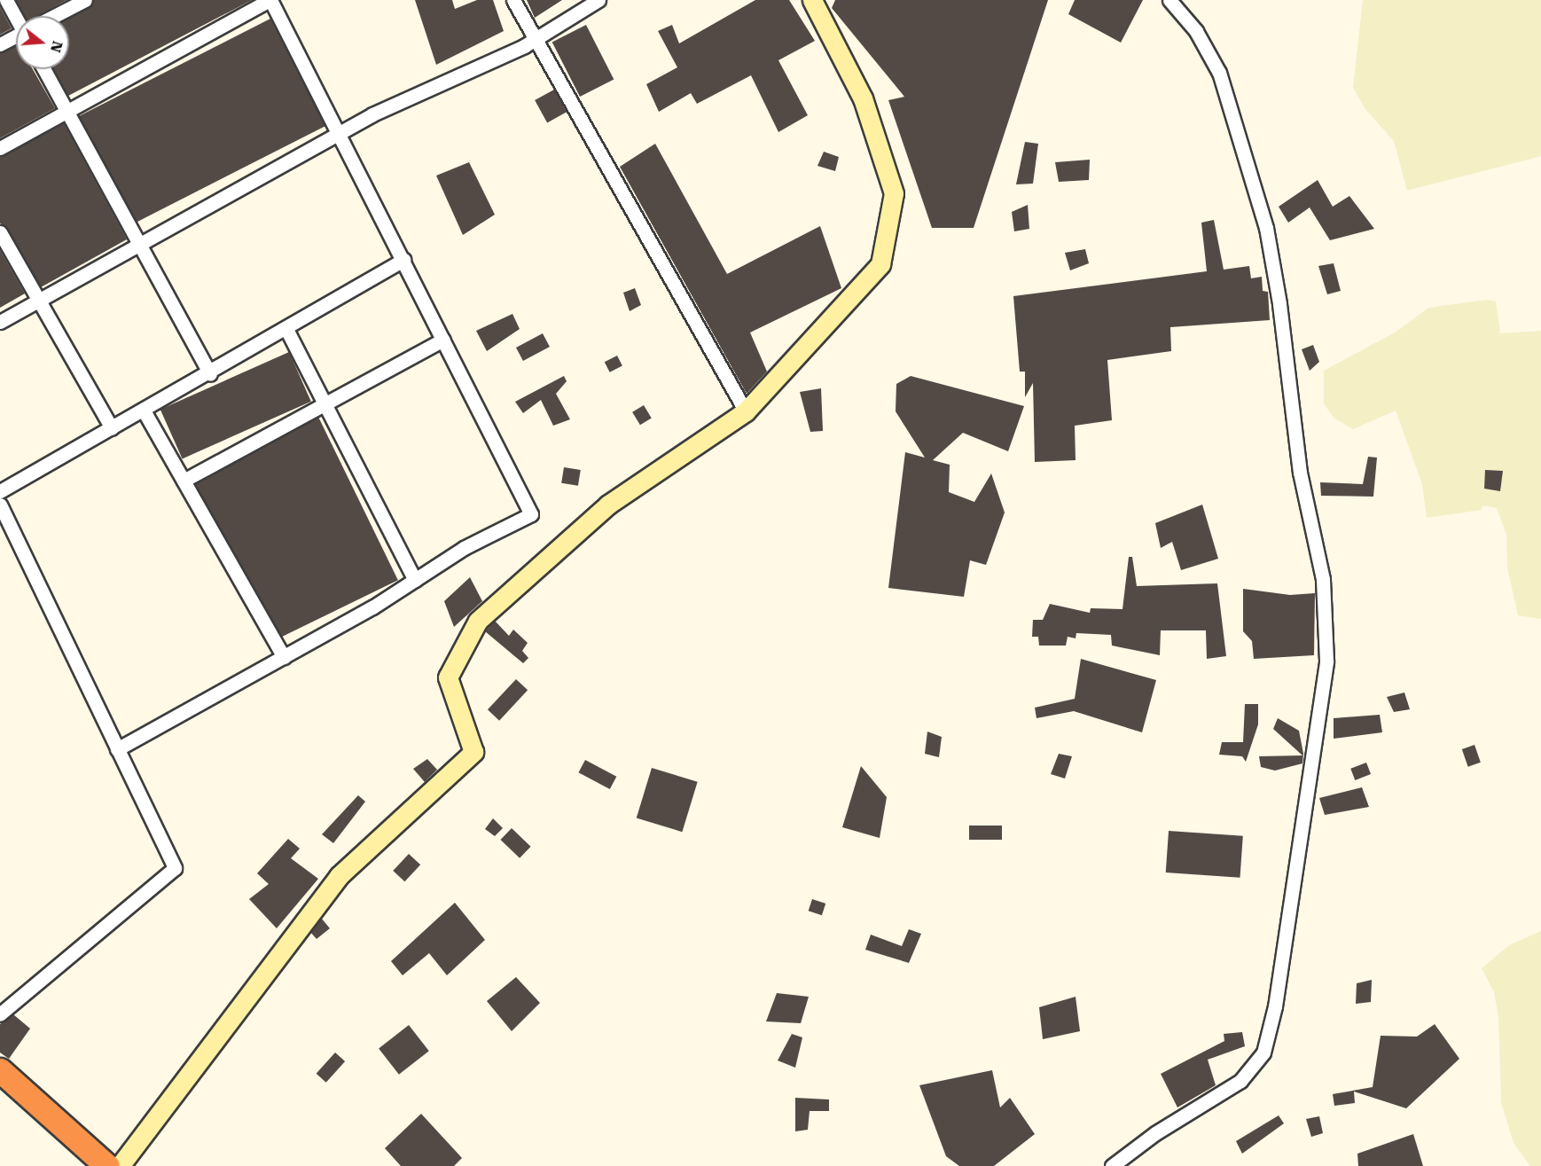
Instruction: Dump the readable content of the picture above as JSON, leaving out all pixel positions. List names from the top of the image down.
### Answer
{
  "north": "right"
}
